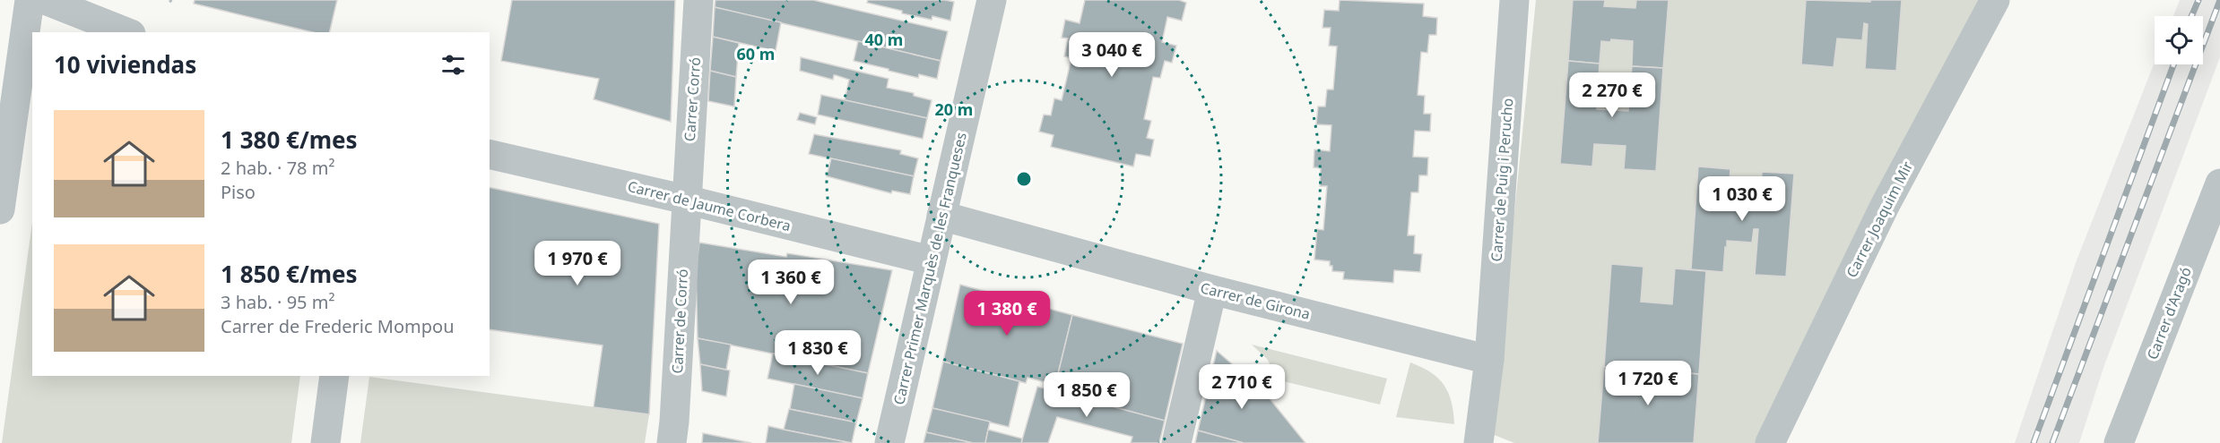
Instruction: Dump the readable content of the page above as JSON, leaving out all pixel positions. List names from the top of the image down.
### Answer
{
  "streets": {
    "street": [
      "Carrer Corró",
      "Carrer de Puig i Perucho",
      "Carrer de Jaume Corbera",
      "Carrer Joaquim Mir",
      "Carrer Primer Marquès de les Franqueses",
      "Carrer de Girona",
      "Carrer d'Aragó",
      "Carrer de Corró"
    ]
  },
  "crossings": [
    ["Carrer Corró", "Carrer de Jaume Corbera"],
    ["Carrer Corró", "Carrer de Corró"],
    ["Carrer de Puig i Perucho", "Carrer de Girona"],
    ["Carrer de Jaume Corbera", "Carrer Primer Marquès de les Franqueses"],
    ["Carrer de Jaume Corbera", "Carrer de Corró"],
    ["Carrer Primer Marquès de les Franqueses", "Carrer de Girona"]
  ],
  "page": {
    "price": [
      "3 040 €",
      "2 270 €",
      "1 030 €",
      "1 970 €",
      "1 360 €",
      "1 380 €",
      "1 830 €",
      "1 720 €",
      "2 710 €",
      "1 850 €"
    ],
    "heading": "10 viviendas",
    "list": [
      {
        "name": "1 380 €/mes",
        "note": "2 hab. · 78 m² · Piso"
      },
      {
        "name": "1 850 €/mes",
        "note": "3 hab. · 95 m² · Carrer de Frederic Mompou"
      }
    ]
  },
  "rings": ["40 m", "60 m", "20 m"]
}
